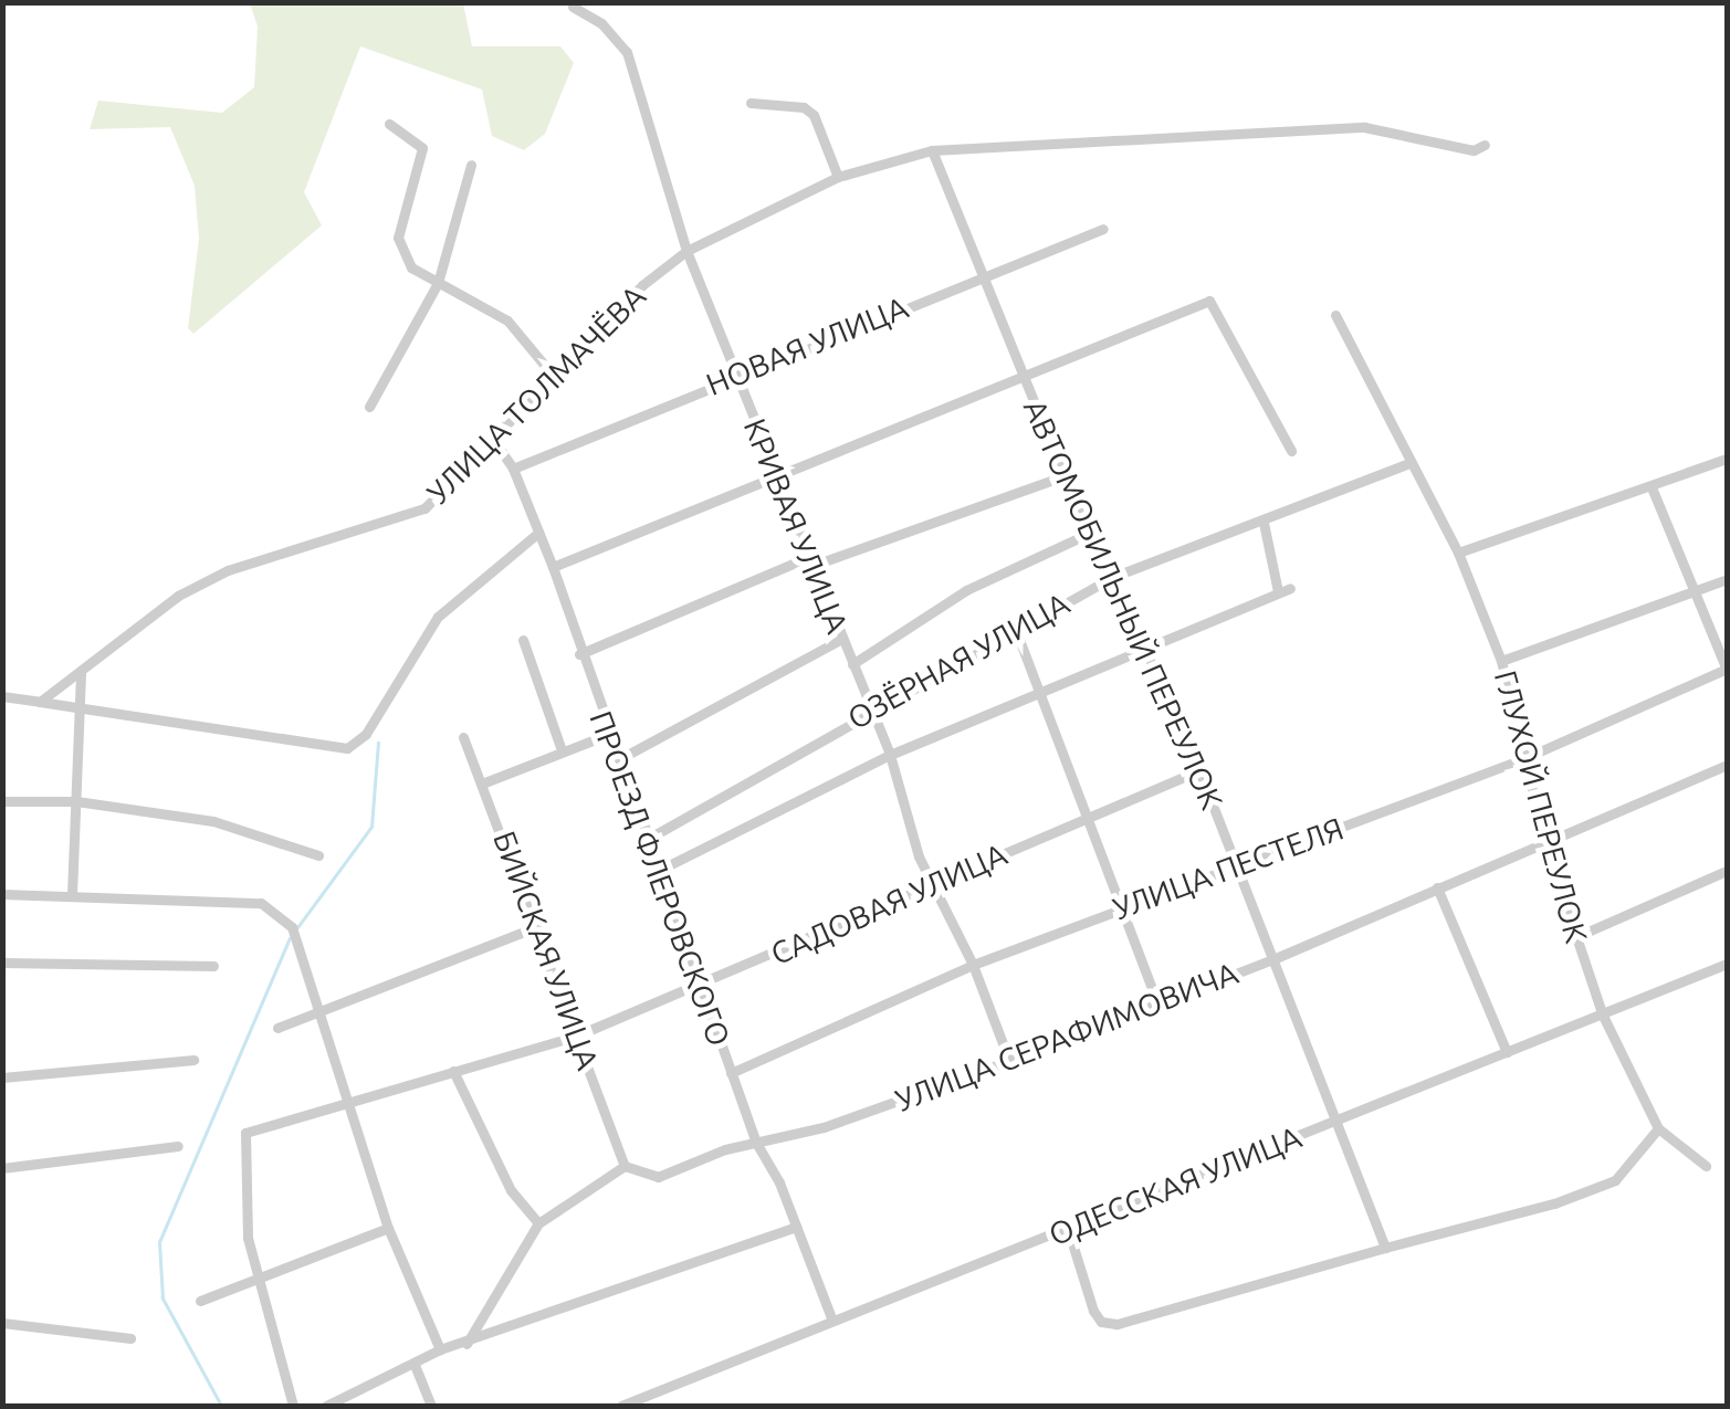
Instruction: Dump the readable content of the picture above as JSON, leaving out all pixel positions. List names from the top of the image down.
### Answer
{
  "streets": {
    "street": [
      "НОВАЯ УЛИЦА",
      "УЛИЦА ТОЛМАЧЁВА",
      "КРИВАЯ УЛИЦА",
      "АВТОМОБИЛЬНЫЙ ПЕРЕУЛОК",
      "ОЗЁРНАЯ УЛИЦА",
      "ГЛУХОЙ ПЕРЕУЛОК",
      "УЛИЦА ПЕСТЕЛЯ",
      "ПРОЕЗД ФЛЕРОВСКОГО",
      "САДОВАЯ УЛИЦА",
      "БИЙСКАЯ УЛИЦА",
      "УЛИЦА СЕРАФИМОВИЧА",
      "ОДЕССКАЯ УЛИЦА"
    ]
  },
  "crossings": [
    ["НОВАЯ УЛИЦА", "КРИВАЯ УЛИЦА"],
    ["НОВАЯ УЛИЦА", "АВТОМОБИЛЬНЫЙ ПЕРЕУЛОК"],
    ["НОВАЯ УЛИЦА", "ПРОЕЗД ФЛЕРОВСКОГО"],
    ["УЛИЦА ТОЛМАЧЁВА", "КРИВАЯ УЛИЦА"],
    ["УЛИЦА ТОЛМАЧЁВА", "АВТОМОБИЛЬНЫЙ ПЕРЕУЛОК"],
    ["УЛИЦА ТОЛМАЧЁВА", "ПРОЕЗД ФЛЕРОВСКОГО"],
    ["КРИВАЯ УЛИЦА", "ОЗЁРНАЯ УЛИЦА"],
    ["КРИВАЯ УЛИЦА", "УЛИЦА ПЕСТЕЛЯ"],
    ["КРИВАЯ УЛИЦА", "САДОВАЯ УЛИЦА"],
    ["КРИВАЯ УЛИЦА", "УЛИЦА СЕРАФИМОВИЧА"],
    ["АВТОМОБИЛЬНЫЙ ПЕРЕУЛОК", "ОЗЁРНАЯ УЛИЦА"],
    ["АВТОМОБИЛЬНЫЙ ПЕРЕУЛОК", "УЛИЦА ПЕСТЕЛЯ"],
    ["АВТОМОБИЛЬНЫЙ ПЕРЕУЛОК", "САДОВАЯ УЛИЦА"],
    ["АВТОМОБИЛЬНЫЙ ПЕРЕУЛОК", "УЛИЦА СЕРАФИМОВИЧА"],
    ["АВТОМОБИЛЬНЫЙ ПЕРЕУЛОК", "ОДЕССКАЯ УЛИЦА"],
    ["ОЗЁРНАЯ УЛИЦА", "ГЛУХОЙ ПЕРЕУЛОК"],
    ["ОЗЁРНАЯ УЛИЦА", "ПРОЕЗД ФЛЕРОВСКОГО"],
    ["ГЛУХОЙ ПЕРЕУЛОК", "УЛИЦА ПЕСТЕЛЯ"],
    ["ГЛУХОЙ ПЕРЕУЛОК", "УЛИЦА СЕРАФИМОВИЧА"],
    ["ГЛУХОЙ ПЕРЕУЛОК", "ОДЕССКАЯ УЛИЦА"],
    ["УЛИЦА ПЕСТЕЛЯ", "ПРОЕЗД ФЛЕРОВСКОГО"],
    ["ПРОЕЗД ФЛЕРОВСКОГО", "САДОВАЯ УЛИЦА"],
    ["ПРОЕЗД ФЛЕРОВСКОГО", "УЛИЦА СЕРАФИМОВИЧА"],
    ["ПРОЕЗД ФЛЕРОВСКОГО", "ОДЕССКАЯ УЛИЦА"],
    ["САДОВАЯ УЛИЦА", "БИЙСКАЯ УЛИЦА"],
    ["БИЙСКАЯ УЛИЦА", "УЛИЦА СЕРАФИМОВИЧА"]
  ]
}
